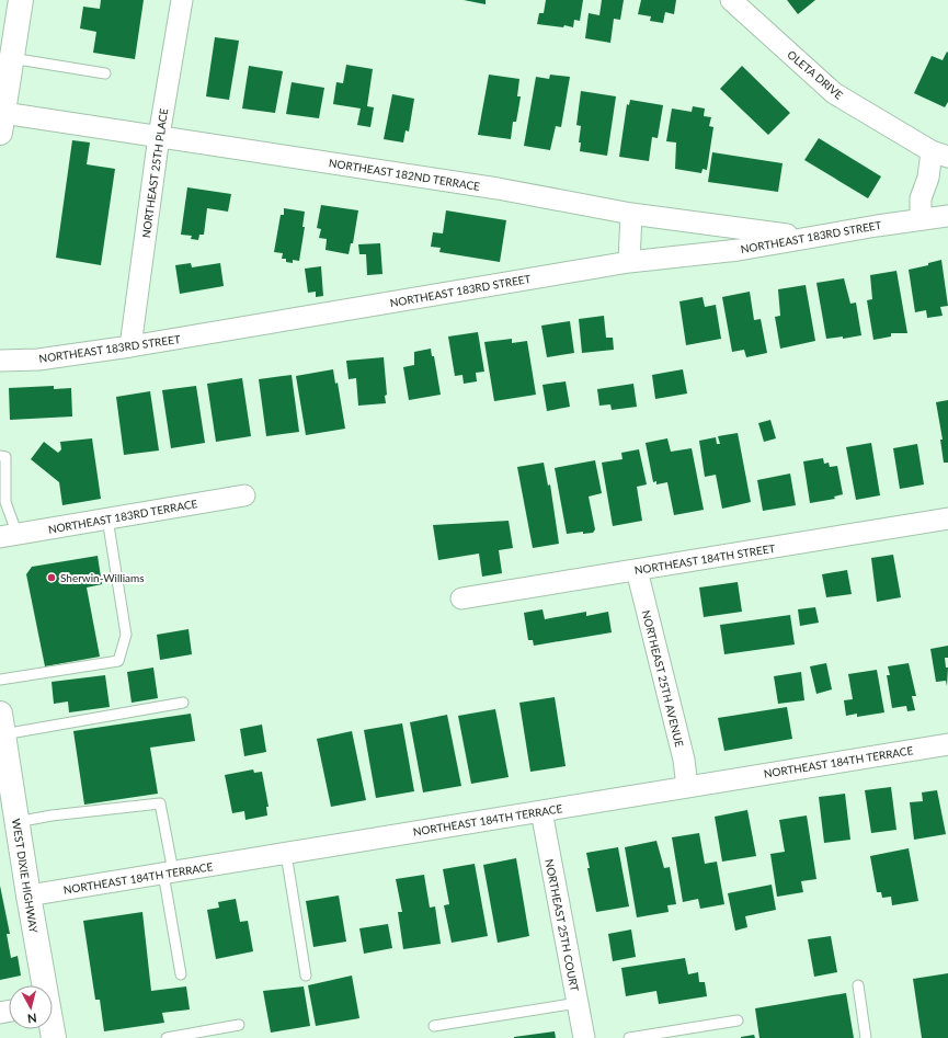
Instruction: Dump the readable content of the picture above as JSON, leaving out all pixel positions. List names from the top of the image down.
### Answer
{
  "streets": {
    "street": [
      "OLETA DRIVE",
      "NORTHEAST 25TH PLACE",
      "NORTHEAST 182ND TERRACE",
      "NORTHEAST 183RD STREET",
      "NORTHEAST 183RD TERRACE",
      "NORTHEAST 184TH STREET",
      "NORTHEAST 25TH AVENUE",
      "NORTHEAST 184TH TERRACE",
      "WEST DIXIE HIGHWAY",
      "NORTHEAST 25TH COURT"
    ]
  },
  "crossings": [
    ["NORTHEAST 25TH PLACE", "NORTHEAST 182ND TERRACE"],
    ["NORTHEAST 25TH PLACE", "NORTHEAST 183RD STREET"],
    ["NORTHEAST 182ND TERRACE", "NORTHEAST 183RD STREET"],
    ["NORTHEAST 184TH STREET", "NORTHEAST 25TH AVENUE"],
    ["NORTHEAST 25TH AVENUE", "NORTHEAST 184TH TERRACE"],
    ["NORTHEAST 184TH TERRACE", "WEST DIXIE HIGHWAY"],
    ["NORTHEAST 184TH TERRACE", "NORTHEAST 25TH COURT"]
  ],
  "places": ["Sherwin-Williams"],
  "north": "bottom"
}
